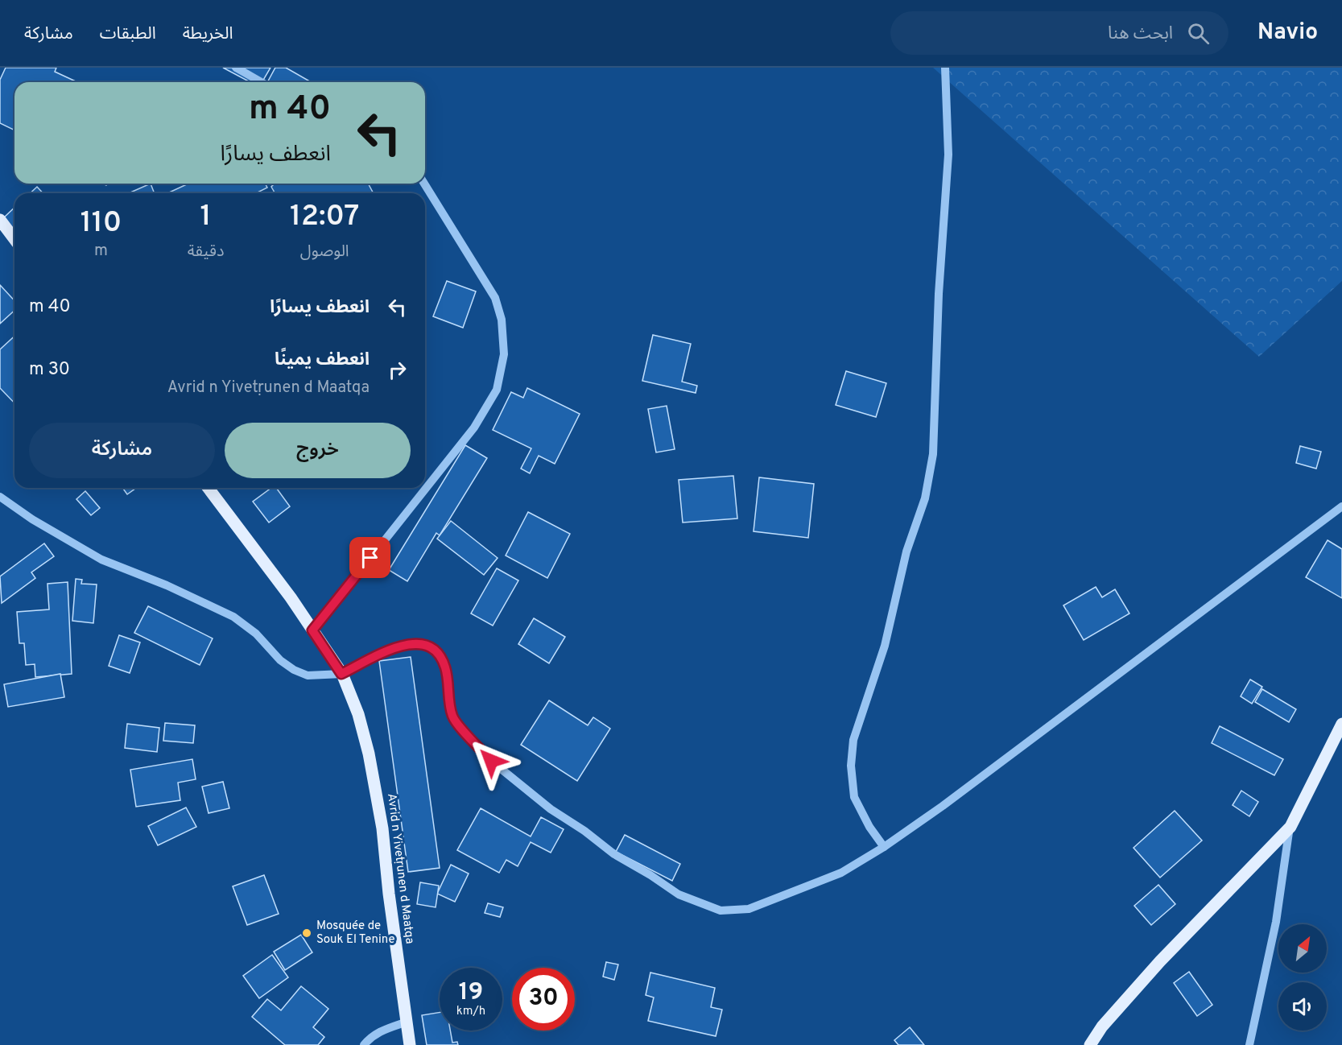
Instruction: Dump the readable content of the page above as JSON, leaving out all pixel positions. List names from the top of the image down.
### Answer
{
  "streets": {
    "main road": ["Avrid n Yivetṛunen d Maatqa"]
  },
  "places": ["Mosquée de Souk El Tenine"],
  "north": "top right",
  "page": {
    "header": "Navio",
    "search": "ابحث هنا",
    "nav": ["الخريطة", "الطبقات", "مشاركة"],
    "turn": ["40 m", "انعطف يسارًا"],
    "eta": [
      "12:07",
      "الوصول",
      "1",
      "دقيقة",
      "110",
      "m"
    ],
    "list": [
      {
        "name": "انعطف يسارًا",
        "value": "40 m"
      },
      {
        "name": "انعطف يمينًا",
        "note": "Avrid n Yivetṛunen d Maatqa",
        "value": "30 m"
      }
    ],
    "buttons": ["خروج", "مشاركة"],
    "speed": "19 km/h",
    "limit": "30"
  }
}
